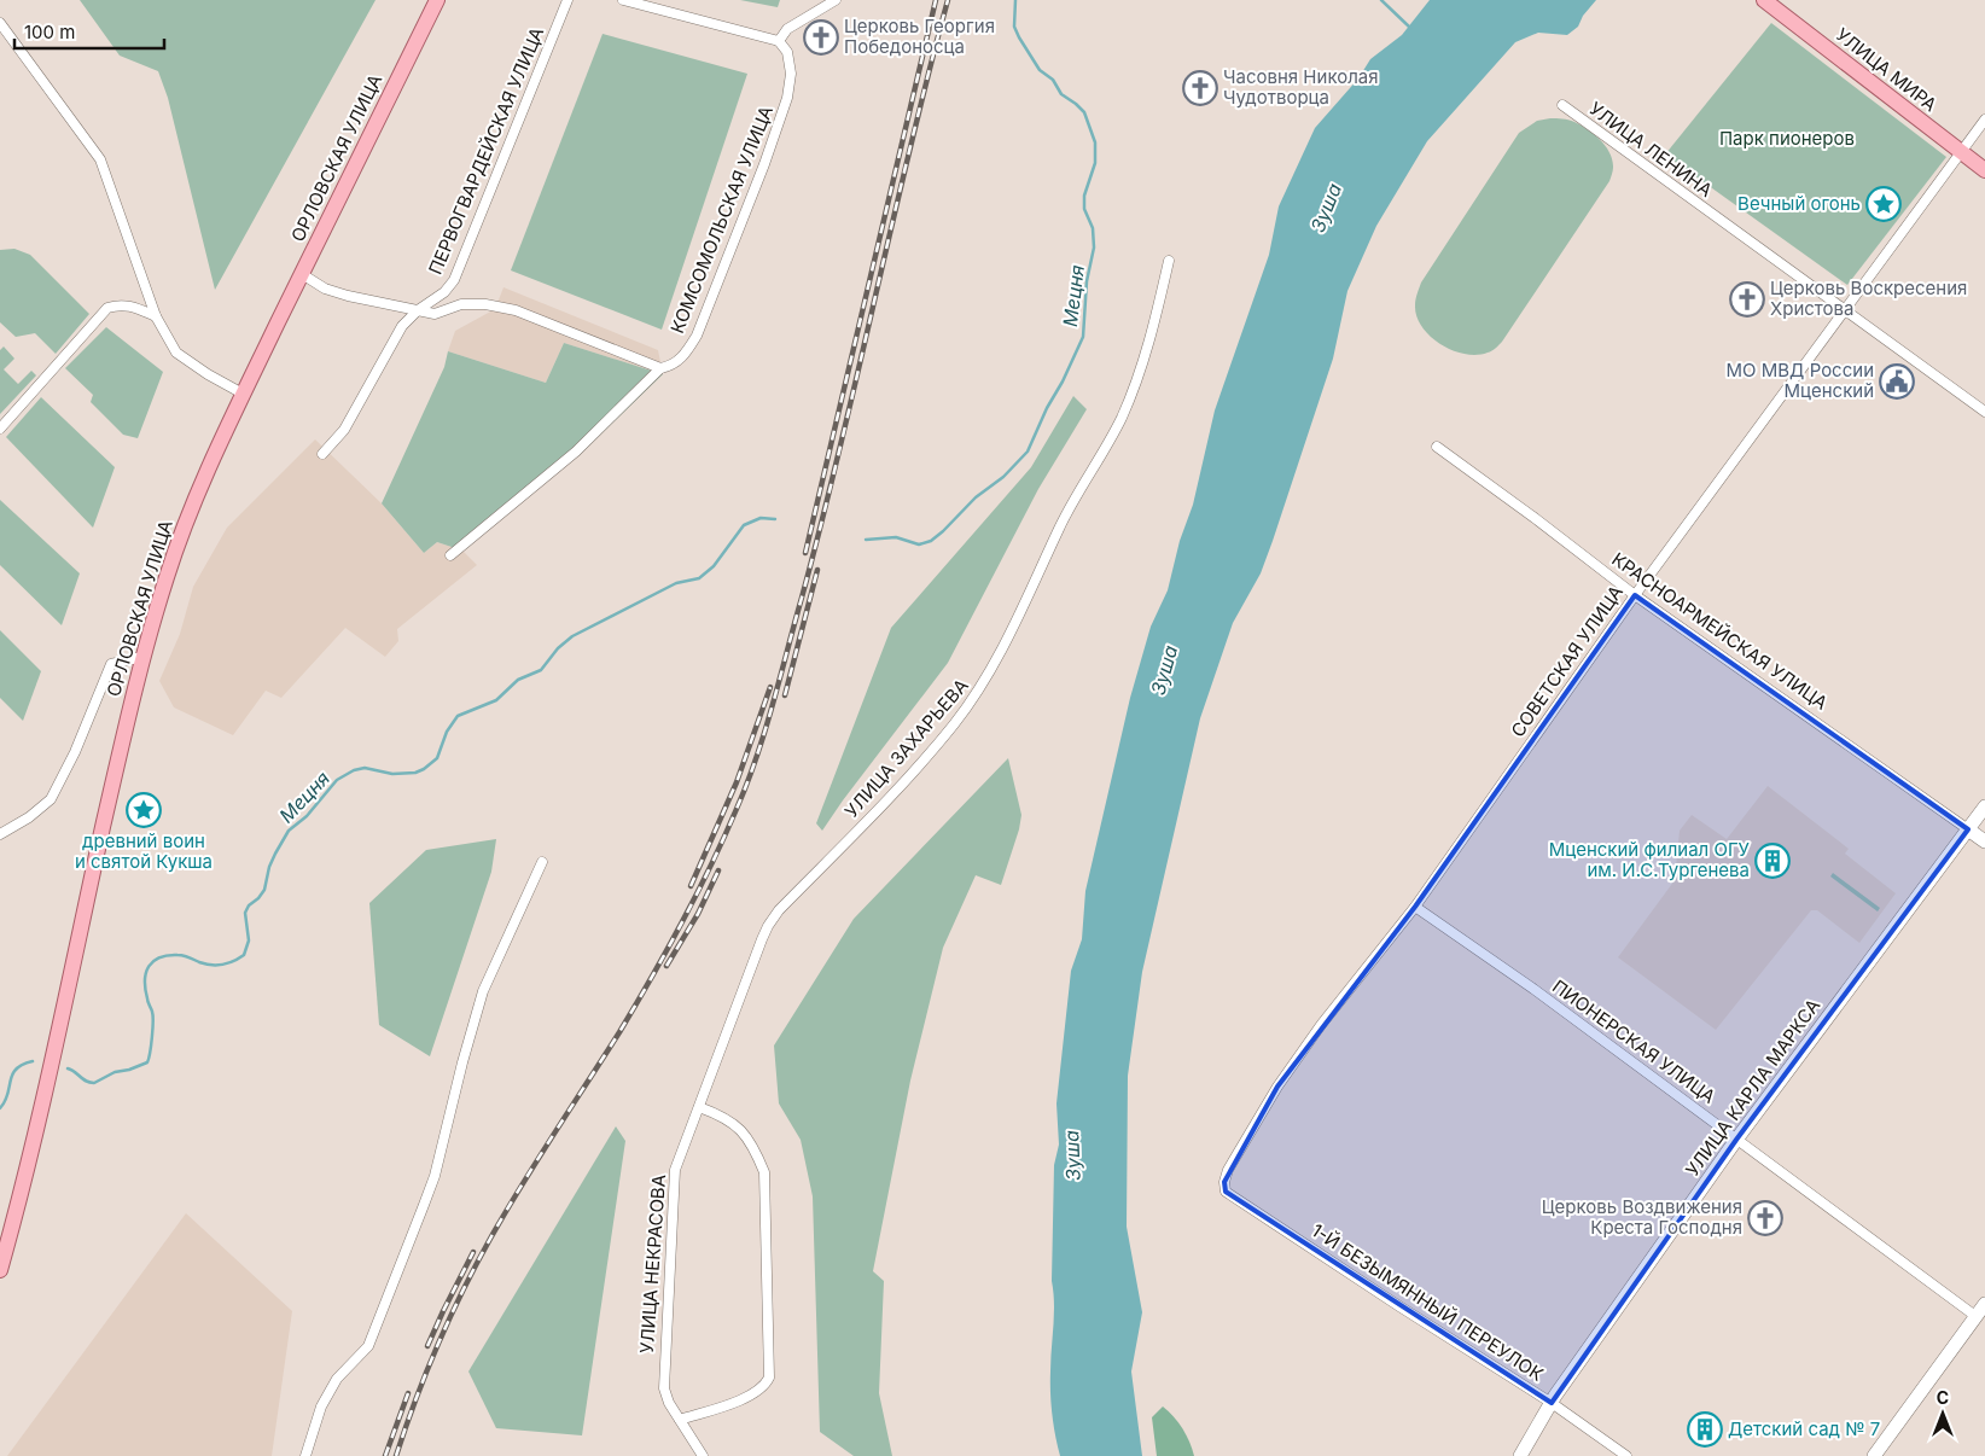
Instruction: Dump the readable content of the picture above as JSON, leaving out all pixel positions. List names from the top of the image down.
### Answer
{
  "streets": {
    "main road": [
      "УЛИЦА МИРА",
      "ОРЛОВСКАЯ УЛИЦА",
      "КРАСНОАРМЕЙСКАЯ УЛИЦА",
      "УЛИЦА КАРЛА МАРКСА"
    ],
    "street": [
      "УЛИЦА ЛЕНИНА",
      "ПЕРВОГВАРДЕЙСКАЯ УЛИЦА",
      "КОМСОМОЛЬСКАЯ УЛИЦА",
      "СОВЕТСКАЯ УЛИЦА",
      "УЛИЦА ЗАХАРЬЕВА",
      "ПИОНЕРСКАЯ УЛИЦА",
      "УЛИЦА НЕКРАСОВА",
      "1-Й БЕЗЫМЯННЫЙ ПЕРЕУЛОК"
    ]
  },
  "crossings": [
    ["УЛИЦА МИРА", "СОВЕТСКАЯ УЛИЦА"],
    ["УЛИЦА ЛЕНИНА", "СОВЕТСКАЯ УЛИЦА"],
    ["КРАСНОАРМЕЙСКАЯ УЛИЦА", "СОВЕТСКАЯ УЛИЦА"],
    ["КРАСНОАРМЕЙСКАЯ УЛИЦА", "УЛИЦА КАРЛА МАРКСА"],
    ["СОВЕТСКАЯ УЛИЦА", "ПИОНЕРСКАЯ УЛИЦА"],
    ["СОВЕТСКАЯ УЛИЦА", "1-Й БЕЗЫМЯННЫЙ ПЕРЕУЛОК"],
    ["УЛИЦА ЗАХАРЬЕВА", "УЛИЦА НЕКРАСОВА"],
    ["ПИОНЕРСКАЯ УЛИЦА", "УЛИЦА КАРЛА МАРКСА"],
    ["УЛИЦА КАРЛА МАРКСА", "1-Й БЕЗЫМЯННЫЙ ПЕРЕУЛОК"]
  ],
  "water": ["Зуша", "Мецня"],
  "parks": ["Парк пионеров"],
  "places": {
    "church": [
      "Церковь Георгия Победоносца",
      "Часовня Николая Чудотворца",
      "Церковь Воскресения Христова",
      "Церковь Воздвижения Креста Господня"
    ],
    "place": ["Вечный огонь", "древний воин и святой Кукша"],
    "public building": ["МО МВД России Мценский"],
    "building": ["Мценский филиал ОГУ им. И.С.Тургенева", "Детский сад № 7"]
  },
  "scale_bar": "100 m",
  "north": "top"
}
